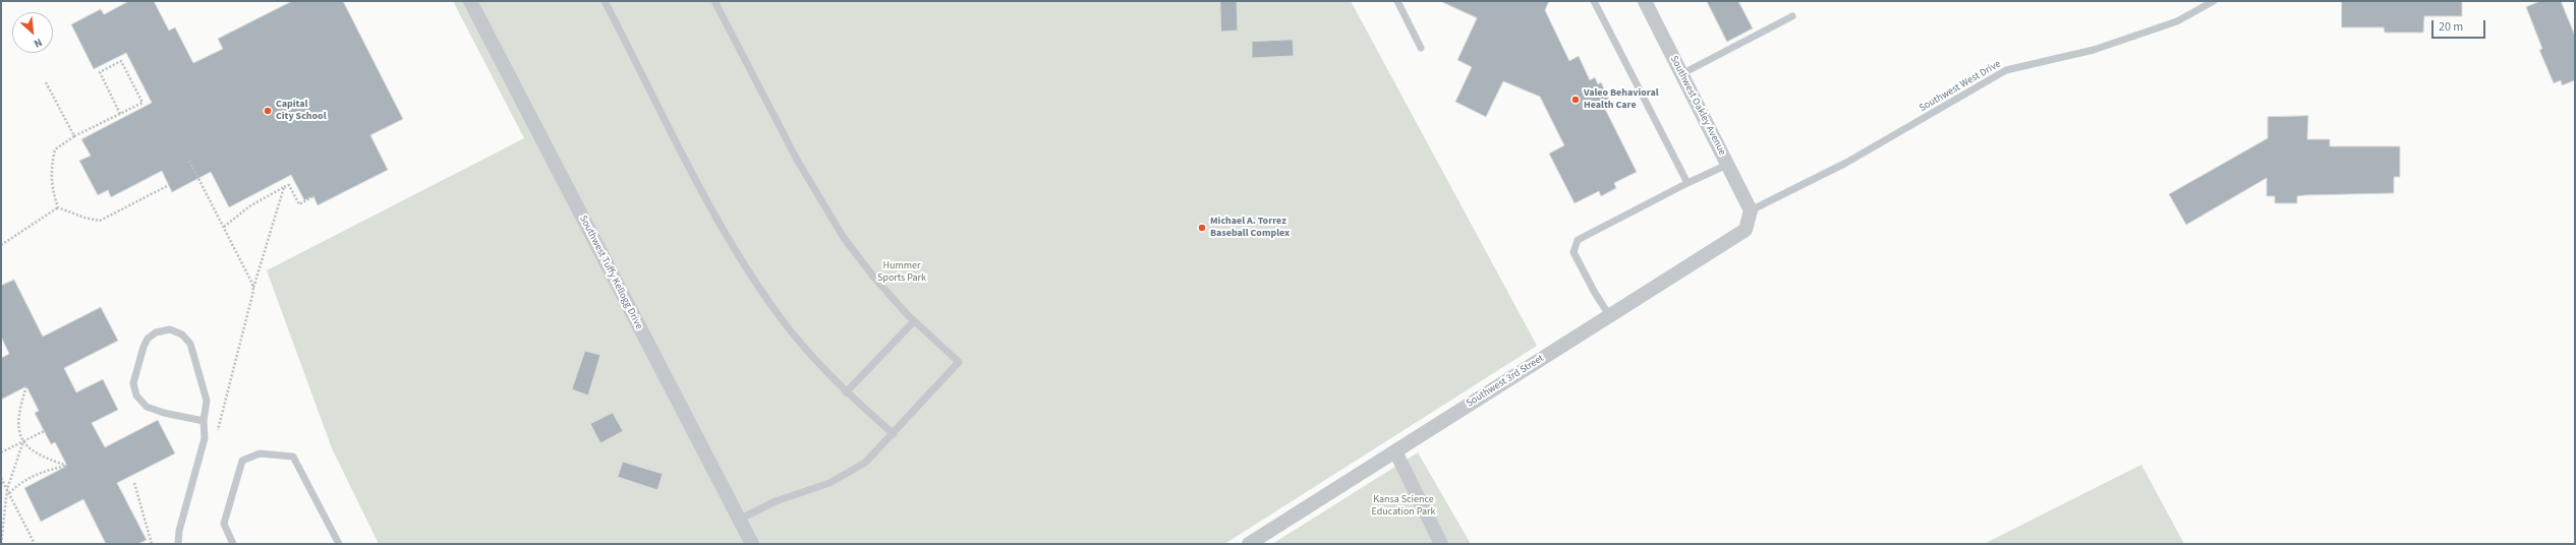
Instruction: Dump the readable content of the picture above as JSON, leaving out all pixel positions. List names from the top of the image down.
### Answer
{
  "streets": {
    "street": ["Southwest Oakley Avenue", "Southwest Tuffy Kellogg Drive", "Southwest 3rd Street"],
    "lane": ["Southwest West Drive"]
  },
  "crossings": [
    ["Southwest West Drive", "Southwest Oakley Avenue"],
    ["Southwest West Drive", "Southwest 3rd Street"],
    ["Southwest Oakley Avenue", "Southwest 3rd Street"]
  ],
  "parks": ["Hummer Sports Park", "Kansa Science Education Park"],
  "places": ["Valeo Behavioral Health Care", "Capital City School", "Michael A. Torrez Baseball Complex"],
  "scale_bar": "20 m",
  "north": "bottom right"
}
